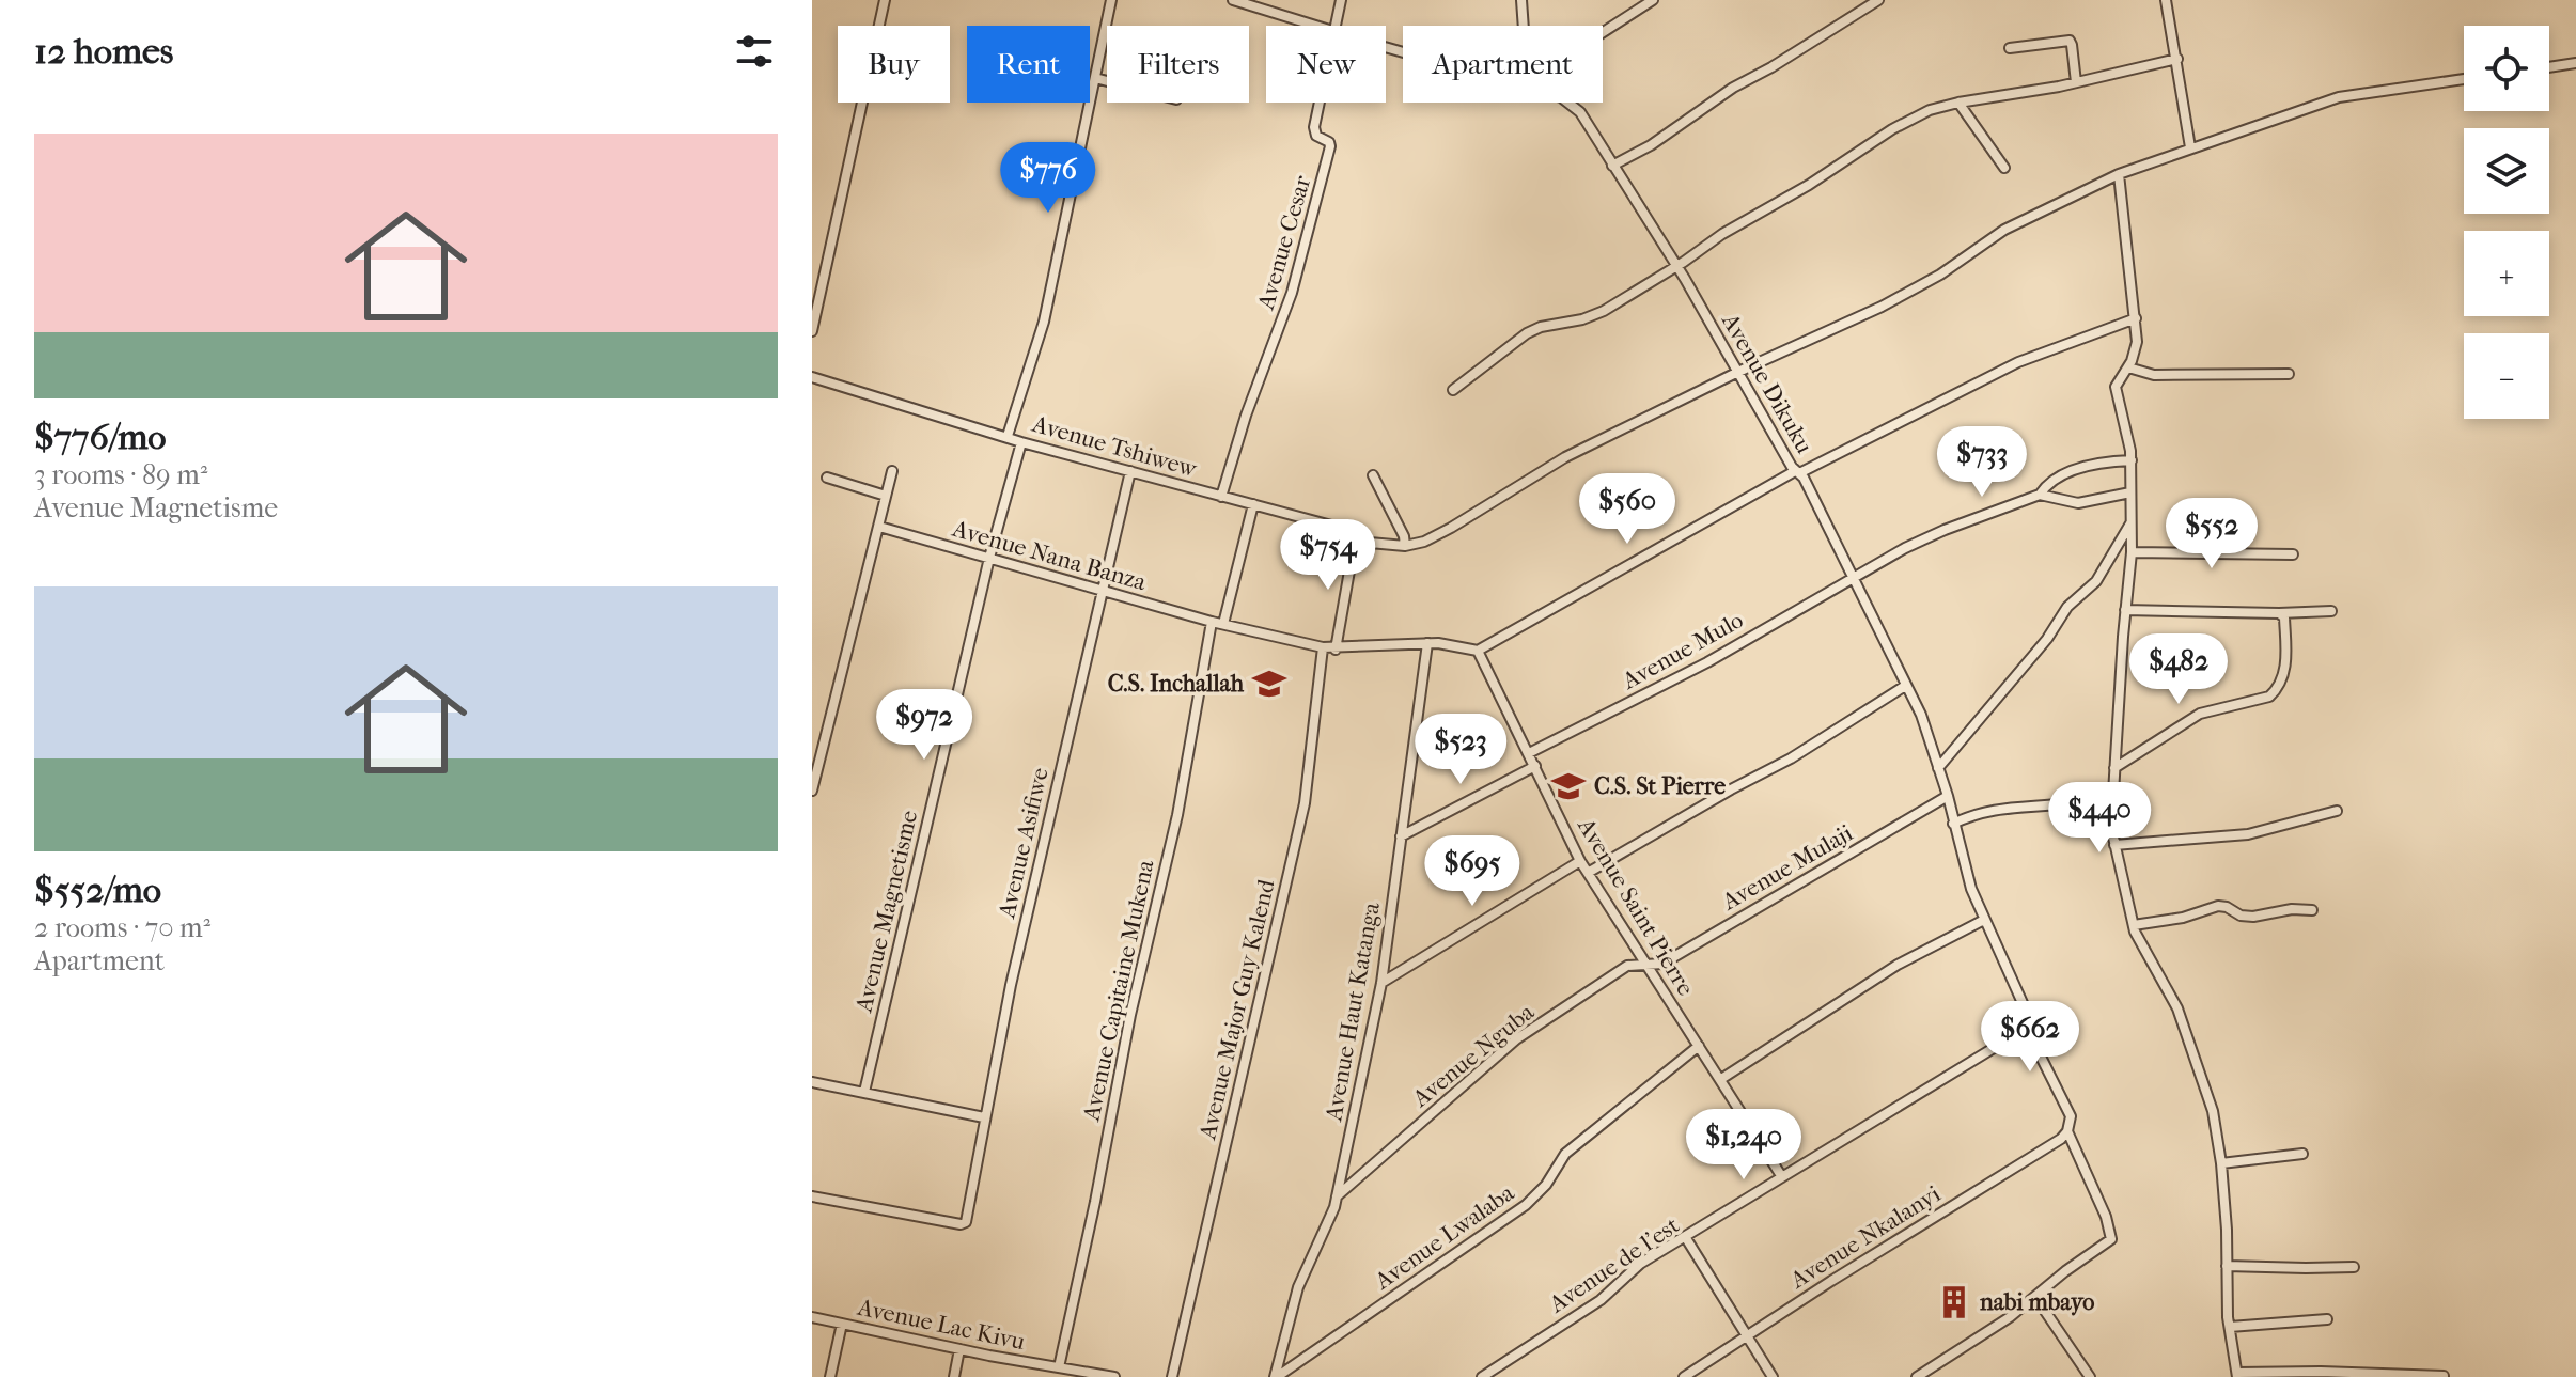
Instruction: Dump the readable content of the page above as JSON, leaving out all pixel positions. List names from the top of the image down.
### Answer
{
  "streets": {
    "street": [
      "Avenue Cesar",
      "Avenue Dikuku",
      "Avenue Tshiwew",
      "Avenue Nana Banza",
      "Avenue Mulo",
      "Avenue Asifiwe",
      "Avenue Mulaji",
      "Avenue Saint Pierre",
      "Avenue Magnetisme",
      "Avenue Capitaine Mukena",
      "Avenue Major Guy Kalend",
      "Avenue Haut Katanga",
      "Avenue Nguba",
      "Avenue Lwalaba",
      "Avenue Nkalanyi",
      "Avenue de l'est",
      "Avenue Lac Kivu"
    ]
  },
  "crossings": [
    ["Avenue Cesar", "Avenue Tshiwew"],
    ["Avenue Dikuku", "Avenue Mulo"],
    ["Avenue Dikuku", "Avenue Mulaji"],
    ["Avenue Dikuku", "Avenue Nkalanyi"],
    ["Avenue Dikuku", "Avenue de l'est"],
    ["Avenue Tshiwew", "Avenue Asifiwe"],
    ["Avenue Tshiwew", "Avenue Magnetisme"],
    ["Avenue Nana Banza", "Avenue Asifiwe"],
    ["Avenue Nana Banza", "Avenue Saint Pierre"],
    ["Avenue Nana Banza", "Avenue Magnetisme"],
    ["Avenue Nana Banza", "Avenue Capitaine Mukena"],
    ["Avenue Nana Banza", "Avenue Major Guy Kalend"],
    ["Avenue Nana Banza", "Avenue Haut Katanga"],
    ["Avenue Mulo", "Avenue Saint Pierre"],
    ["Avenue Mulaji", "Avenue Saint Pierre"],
    ["Avenue Mulaji", "Avenue Nguba"],
    ["Avenue Saint Pierre", "Avenue Nguba"],
    ["Avenue Saint Pierre", "Avenue Lwalaba"],
    ["Avenue Saint Pierre", "Avenue de l'est"],
    ["Avenue Capitaine Mukena", "Avenue Lac Kivu"],
    ["Avenue Haut Katanga", "Avenue Nguba"],
    ["Avenue Haut Katanga", "Avenue Lwalaba"]
  ],
  "places": {
    "school or university": ["C.S. Inchallah", "C.S. St Pierre"],
    "building": ["nabi mbayo"]
  },
  "page": {
    "heading": "12 homes",
    "map_buttons": ["+", "−"],
    "chip": [
      "Buy",
      "Rent",
      "Filters",
      "New",
      "Apartment"
    ],
    "list": [
      {
        "name": "$776/mo",
        "note": "3 rooms · 89 m² · Avenue Magnetisme"
      },
      {
        "name": "$552/mo",
        "note": "2 rooms · 70 m² · Apartment"
      }
    ],
    "price": [
      "$776",
      "$733",
      "$560",
      "$552",
      "$754",
      "$482",
      "$972",
      "$523",
      "$440",
      "$695",
      "$662",
      "$1,240"
    ]
  }
}
